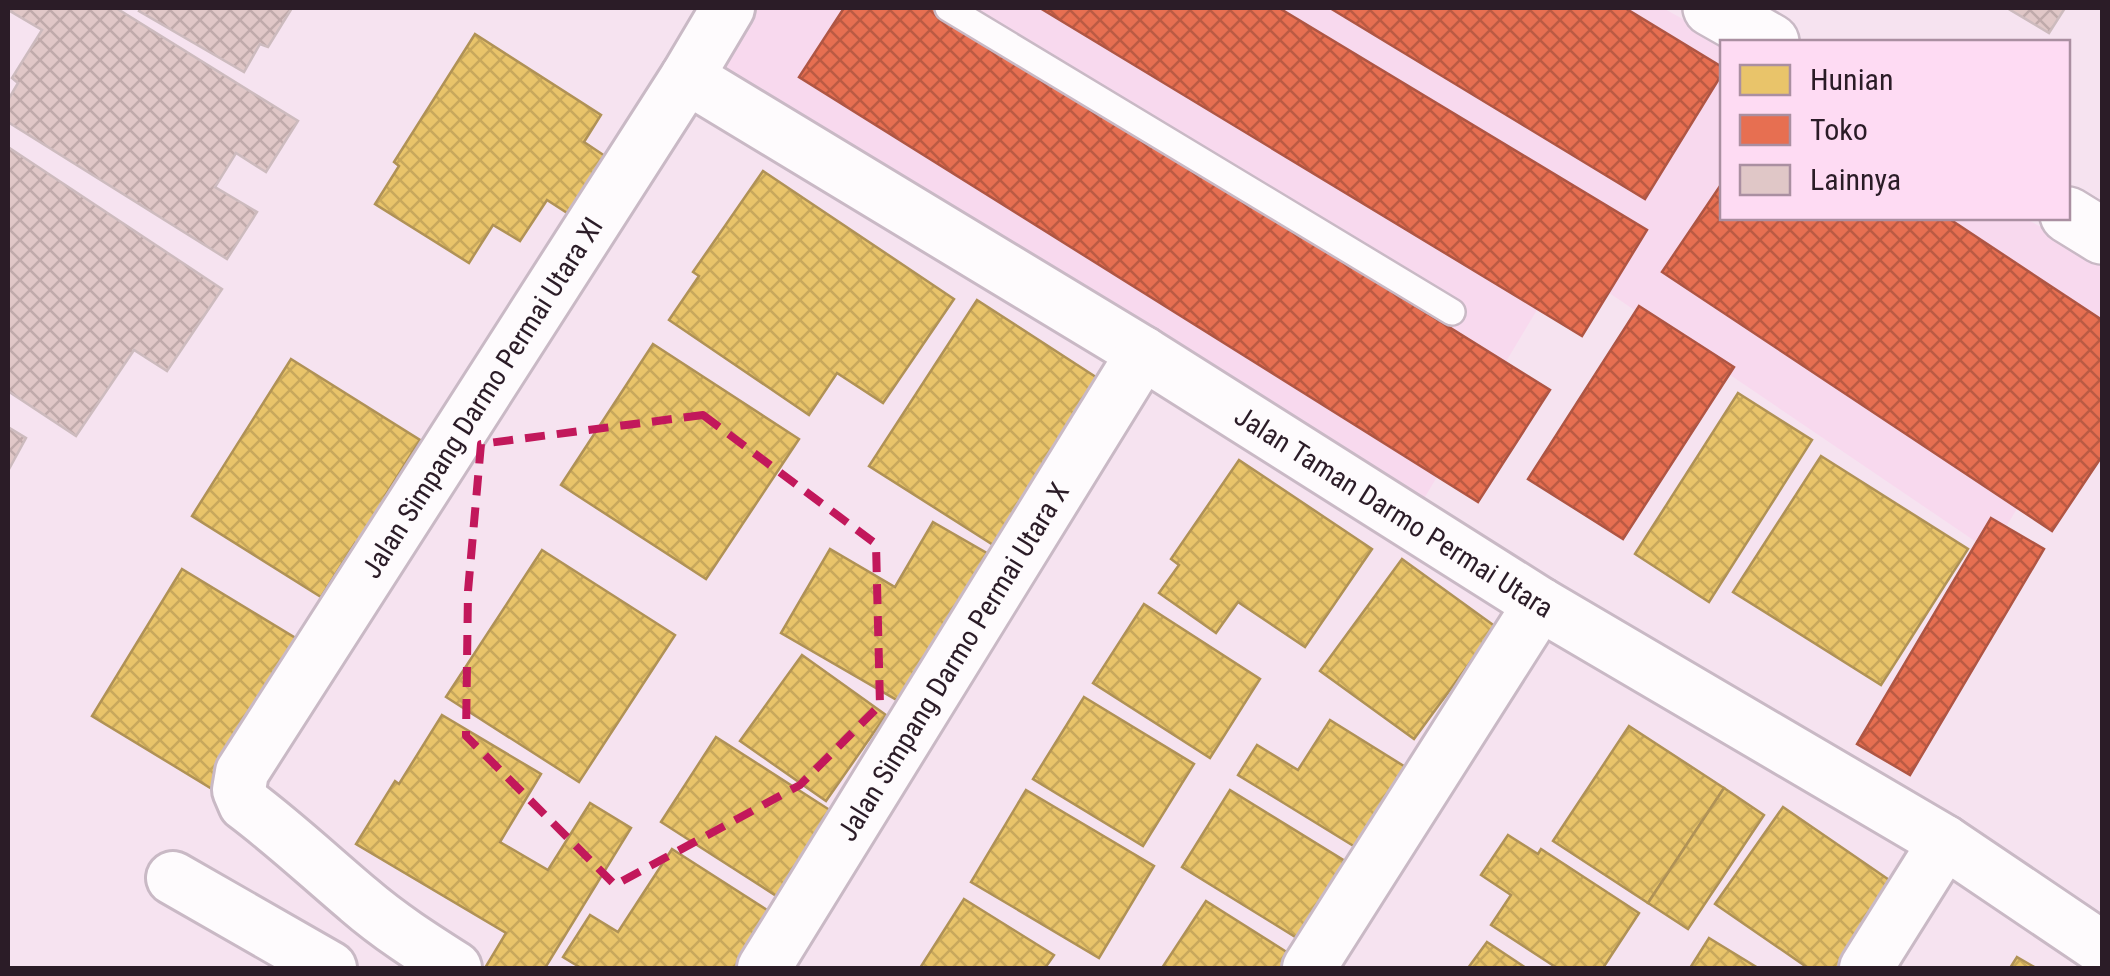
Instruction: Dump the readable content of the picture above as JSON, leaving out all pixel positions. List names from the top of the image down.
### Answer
{
  "streets": {
    "street": ["Jalan Simpang Darmo Permai Utara XI", "Jalan Taman Darmo Permai Utara", "Jalan Simpang Darmo Permai Utara X"]
  },
  "crossings": [
    ["Jalan Simpang Darmo Permai Utara XI", "Jalan Taman Darmo Permai Utara"],
    ["Jalan Taman Darmo Permai Utara", "Jalan Simpang Darmo Permai Utara X"]
  ],
  "legend": ["Hunian", "Toko", "Lainnya"]
}
